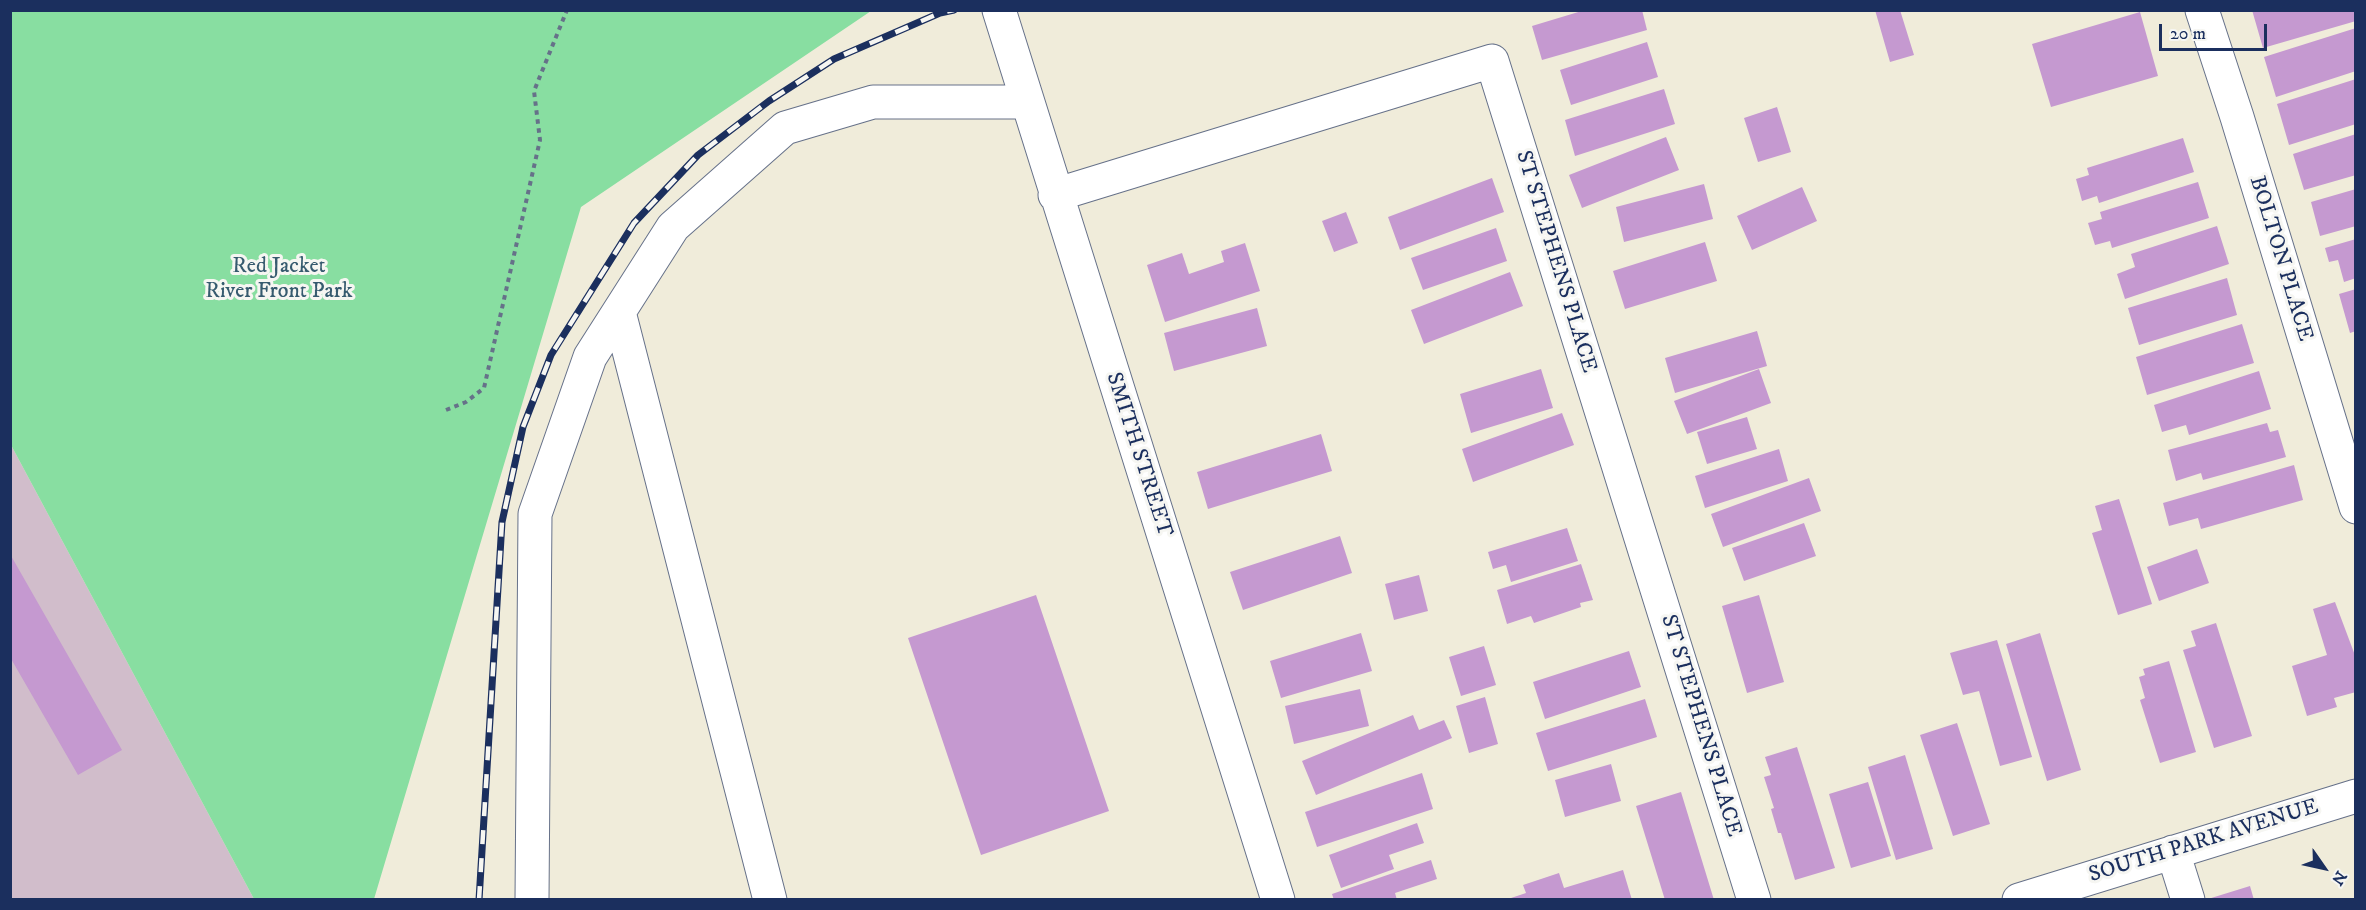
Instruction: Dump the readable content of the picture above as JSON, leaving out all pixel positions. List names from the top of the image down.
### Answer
{
  "streets": {
    "street": [
      "BOLTON PLACE",
      "ST STEPHENS PLACE",
      "SMITH STREET",
      "SOUTH PARK AVENUE"
    ]
  },
  "crossings": [
    ["ST STEPHENS PLACE", "SMITH STREET"]
  ],
  "parks": ["Red Jacket River Front Park"],
  "scale_bar": "20 m",
  "north": "bottom right"
}
